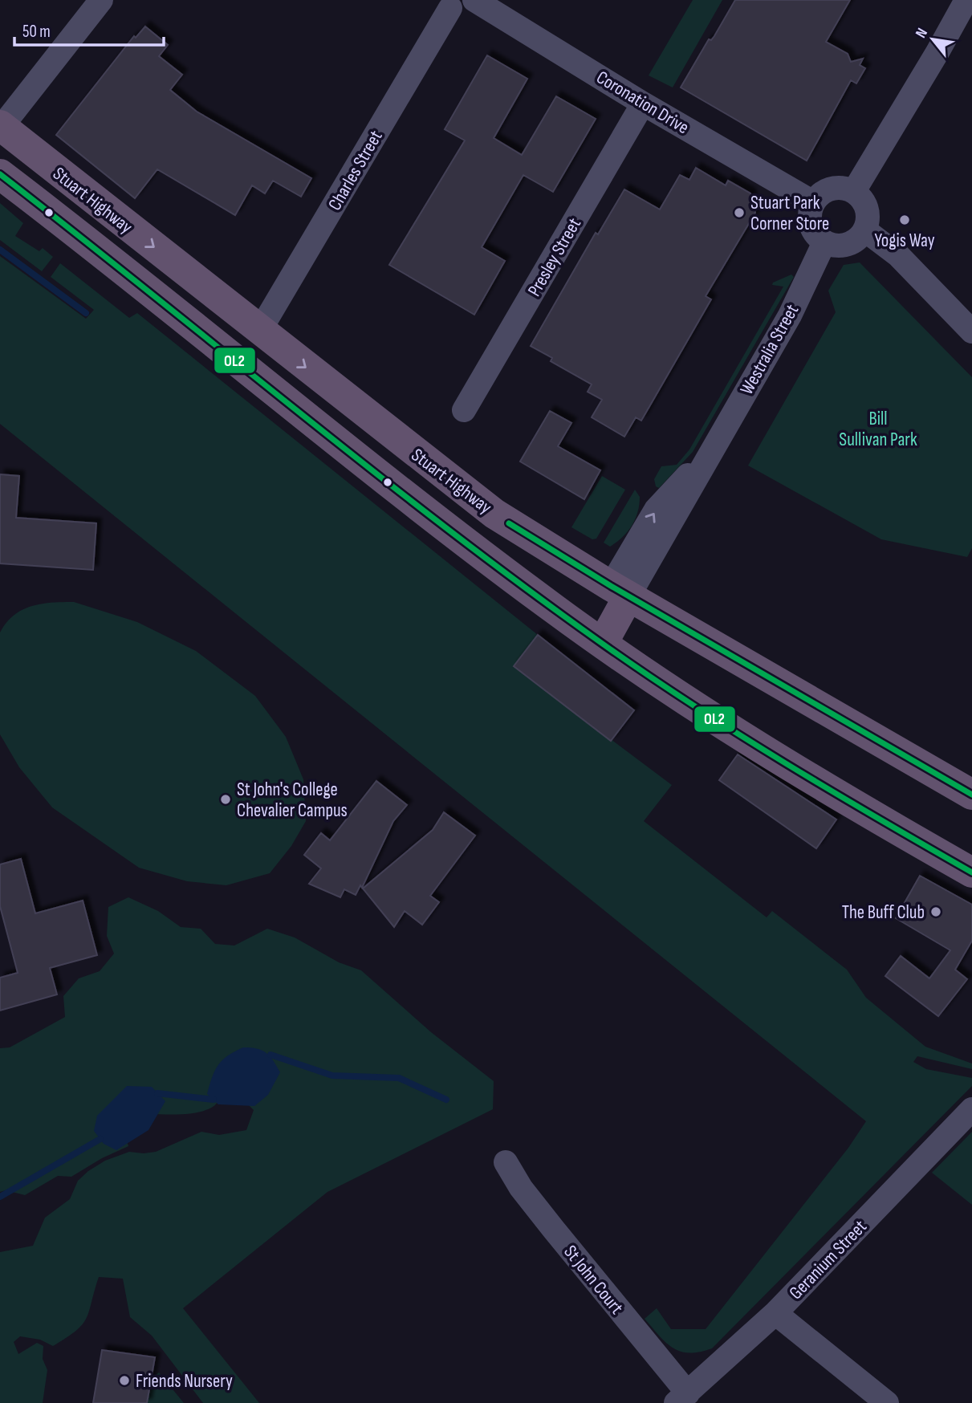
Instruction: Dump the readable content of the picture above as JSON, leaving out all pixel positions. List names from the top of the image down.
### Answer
{
  "streets": {
    "highway": ["Stuart Highway", "Westralia Street"],
    "street": [
      "Coronation Drive",
      "Charles Street",
      "Presley Street",
      "Geranium Street",
      "St John Court"
    ]
  },
  "crossings": [
    ["Coronation Drive", "Presley Street"],
    ["Coronation Drive", "Westralia Street"],
    ["Charles Street", "Stuart Highway"],
    ["Stuart Highway", "Westralia Street"],
    ["Geranium Street", "St John Court"]
  ],
  "parks": ["Bill Sullivan Park"],
  "places": [
    "Stuart Park Corner Store",
    "Yogis Way",
    "St John's College Chevalier Campus",
    "The Buff Club",
    "Friends Nursery"
  ],
  "lines": ["transit line OL2"],
  "scale_bar": "50 m",
  "north": "top left"
}
